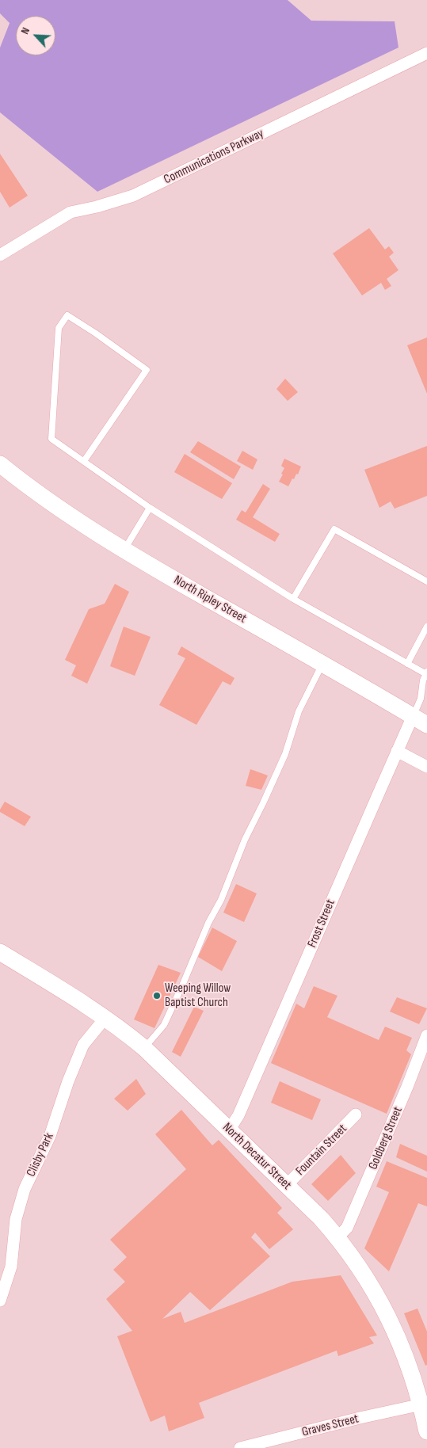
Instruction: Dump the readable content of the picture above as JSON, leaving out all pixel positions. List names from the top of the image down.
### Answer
{
  "streets": {
    "street": [
      "Communications Parkway",
      "North Ripley Street",
      "Frost Street",
      "Goldberg Street",
      "Fountain Street",
      "Clisby Park",
      "North Decatur Street",
      "Graves Street"
    ]
  },
  "crossings": [
    ["North Ripley Street", "Frost Street"],
    ["Frost Street", "North Decatur Street"],
    ["Goldberg Street", "North Decatur Street"],
    ["Fountain Street", "North Decatur Street"],
    ["Clisby Park", "North Decatur Street"],
    ["North Decatur Street", "Graves Street"]
  ],
  "places": ["Weeping Willow Baptist Church"],
  "north": "top left"
}
